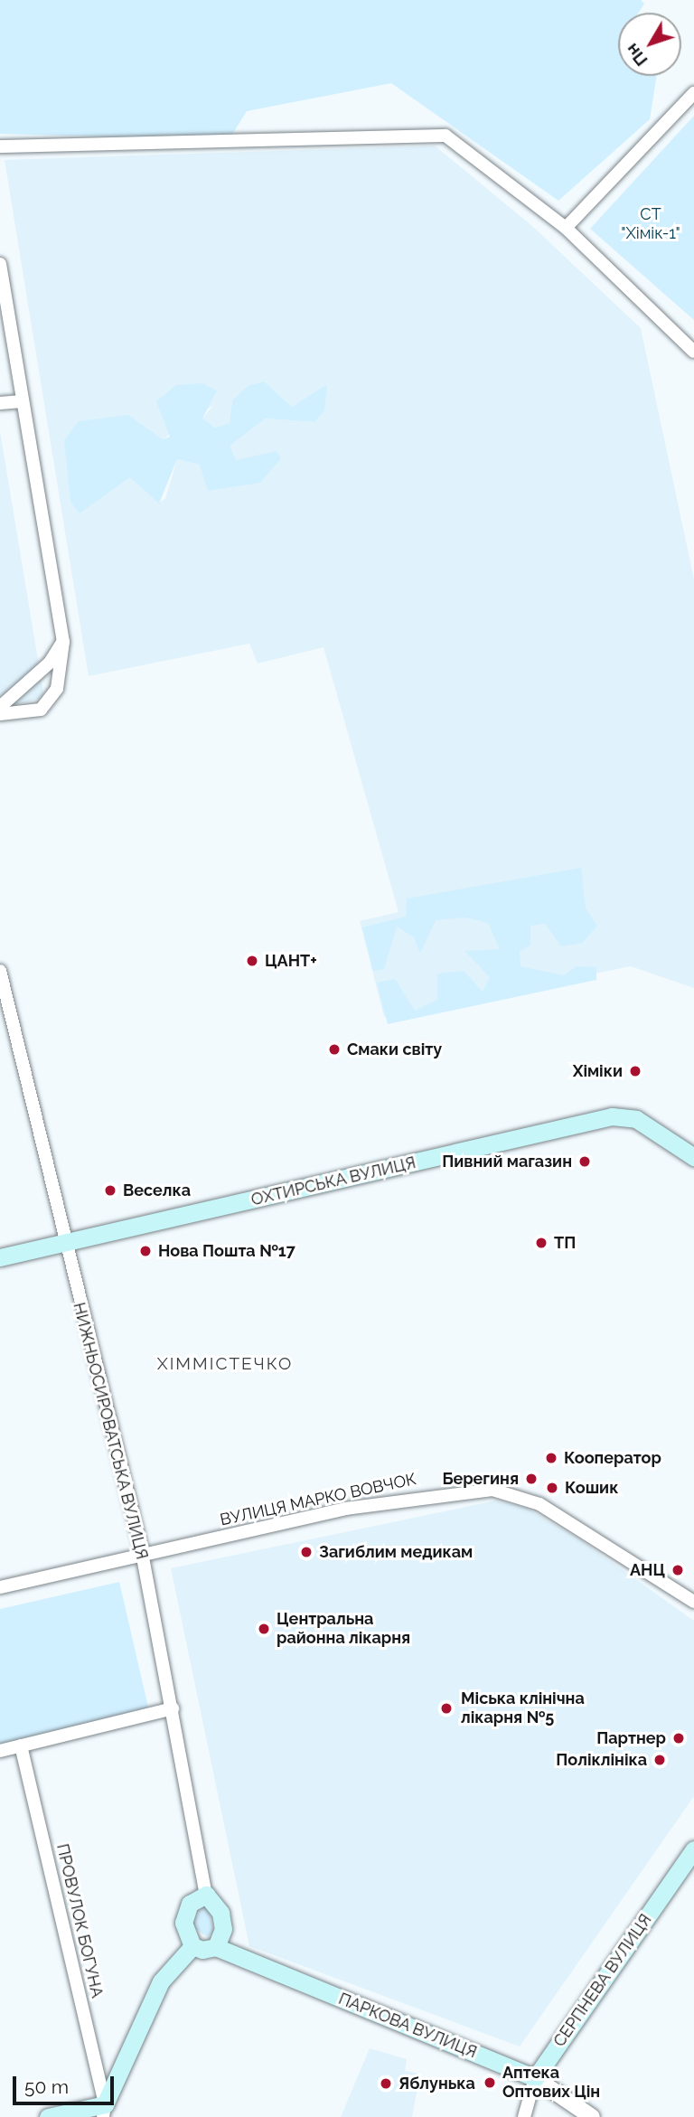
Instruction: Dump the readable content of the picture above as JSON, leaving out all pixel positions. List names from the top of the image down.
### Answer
{
  "streets": {
    "main road": [
      "ОХТИРСЬКА ВУЛИЦЯ",
      "НИЖНЬОСИРОВАТСЬКА ВУЛИЦЯ",
      "СЕРПНЕВА ВУЛИЦЯ",
      "ПАРКОВА ВУЛИЦЯ"
    ],
    "street": ["ВУЛИЦЯ МАРКО ВОВЧОК", "ПРОВУЛОК БОГУНА"]
  },
  "crossings": [
    ["ОХТИРСЬКА ВУЛИЦЯ", "НИЖНЬОСИРОВАТСЬКА ВУЛИЦЯ"],
    ["НИЖНЬОСИРОВАТСЬКА ВУЛИЦЯ", "ВУЛИЦЯ МАРКО ВОВЧОК"],
    ["НИЖНЬОСИРОВАТСЬКА ВУЛИЦЯ", "ПАРКОВА ВУЛИЦЯ"],
    ["СЕРПНЕВА ВУЛИЦЯ", "ПАРКОВА ВУЛИЦЯ"]
  ],
  "districts": ["ХІММІСТЕЧКО"],
  "parks": ["СТ \"Хімік-1\""],
  "places": [
    "ЦАНТ+",
    "Смаки світу",
    "Хіміки",
    "Пивний магазин",
    "Веселка",
    "ТП",
    "Нова Пошта №17",
    "Кооператор",
    "Берегиня",
    "Кошик",
    "Загиблим медикам",
    "АНЦ",
    "Центральна районна лікарня",
    "Міська клінічна лікарня №5",
    "Партнер",
    "Поліклініка",
    "Аптека Оптових Цін",
    "Яблунька"
  ],
  "scale_bar": "50 m",
  "north": "bottom left"
}
